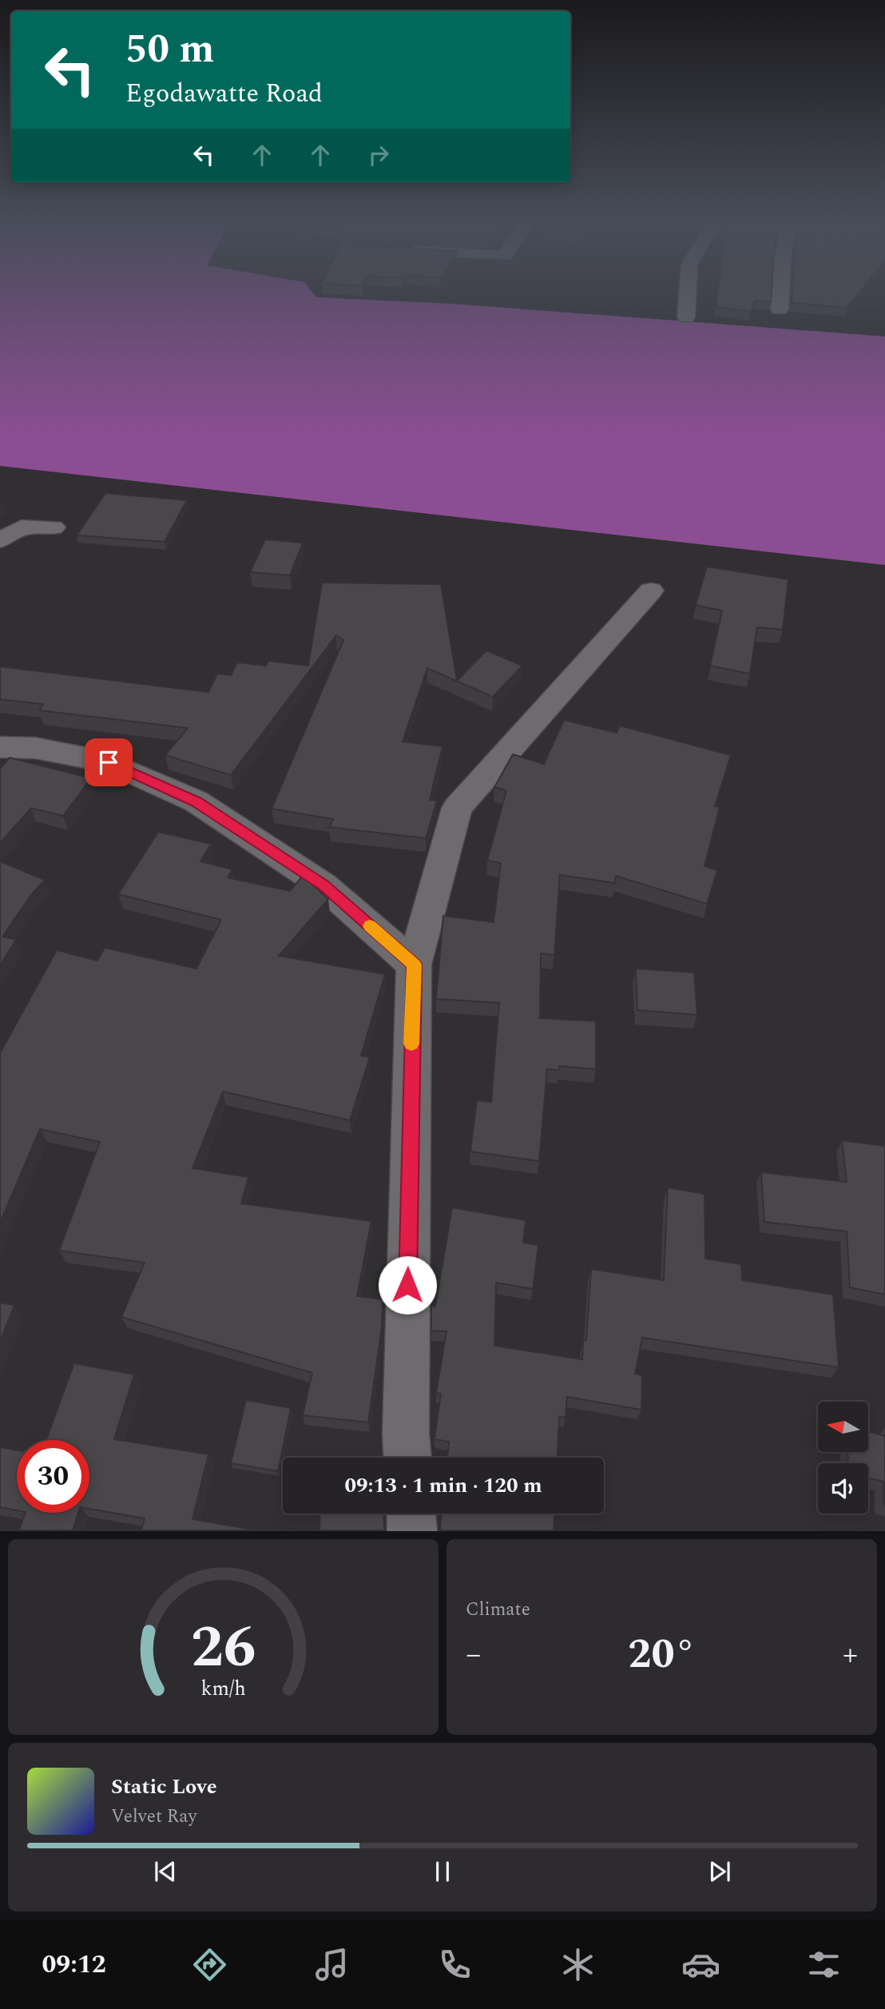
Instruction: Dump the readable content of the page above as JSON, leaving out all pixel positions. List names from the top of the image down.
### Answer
{
  "north": "left",
  "page": {
    "turn": ["50 m", "Egodawatte Road"],
    "limit": "30",
    "trip": "09:13 · 1 min · 120 m",
    "tile": "Climate",
    "heat": ["−", "20°", "+"],
    "song": ["Static Love", "Velvet Ray"],
    "tabs": "09:12",
    "gauge": ["26", "km/h"]
  }
}
